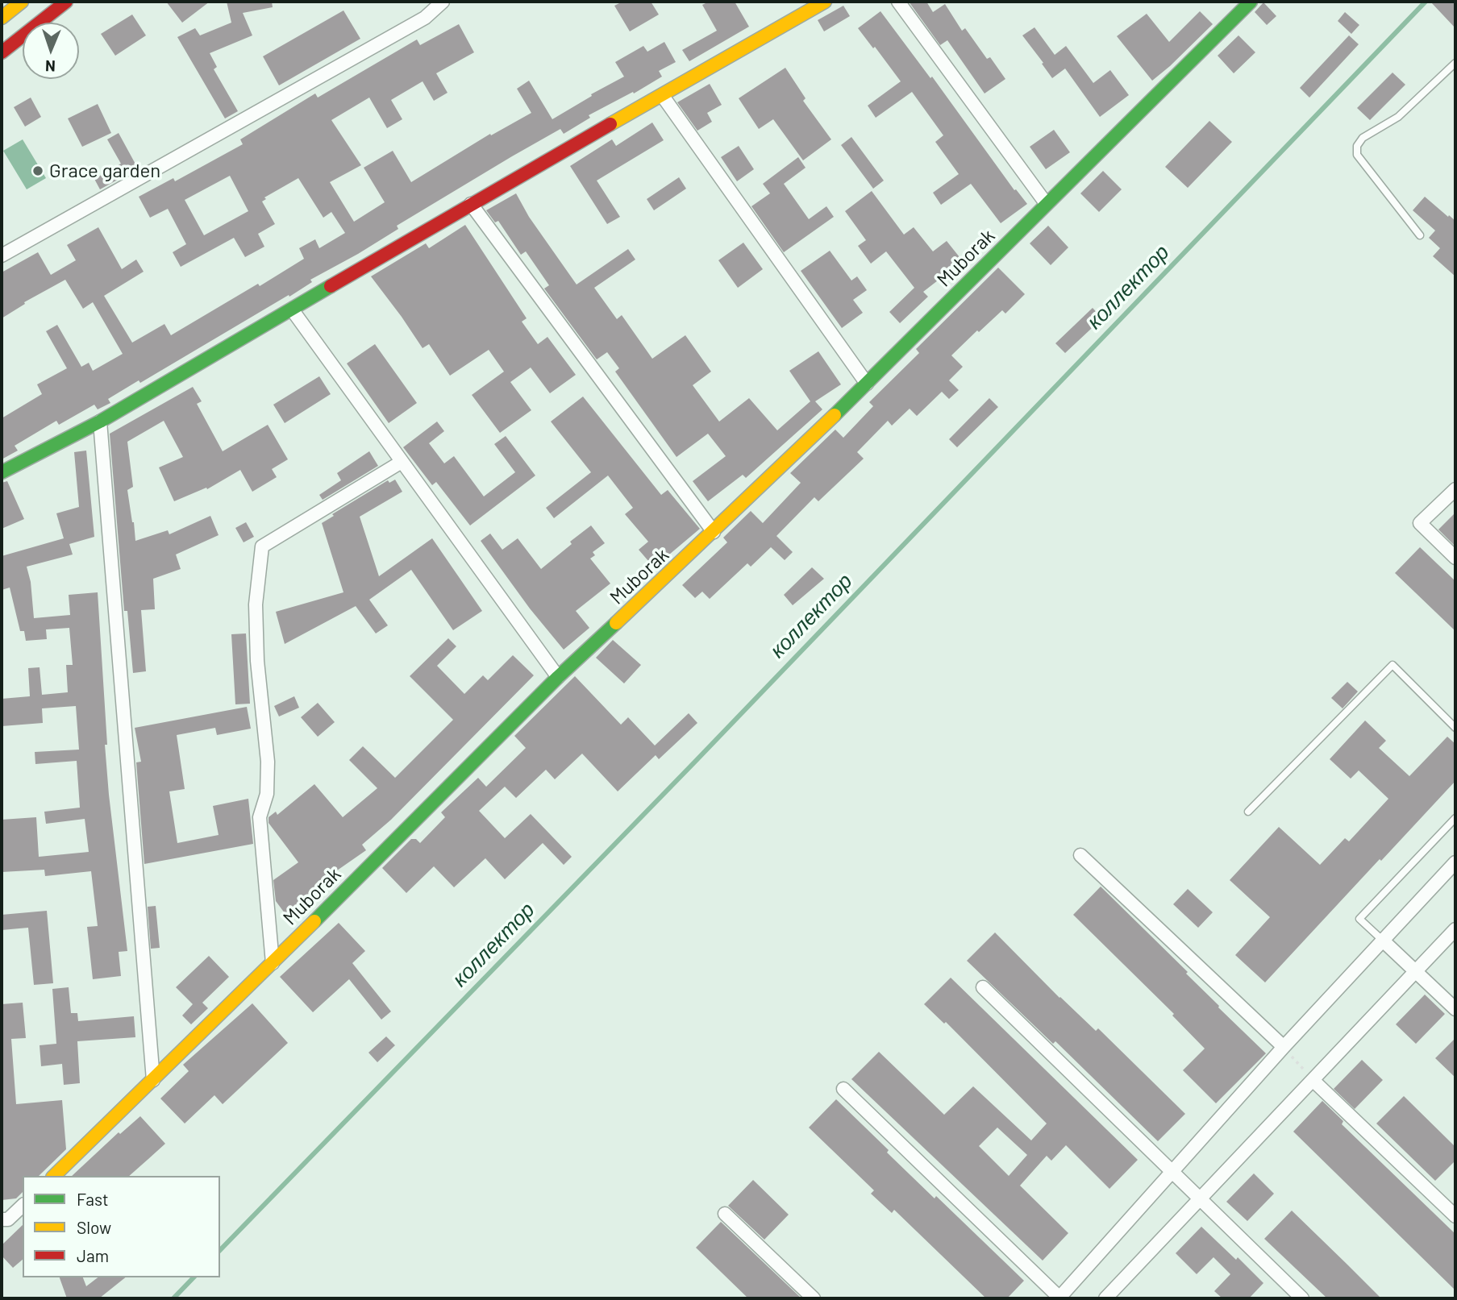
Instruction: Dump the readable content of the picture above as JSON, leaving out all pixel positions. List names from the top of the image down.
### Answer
{
  "streets": {
    "main road": ["Muborak"]
  },
  "water": ["коллектор"],
  "places": ["Grace garden"],
  "legend": ["Fast", "Slow", "Jam"],
  "north": "bottom"
}
